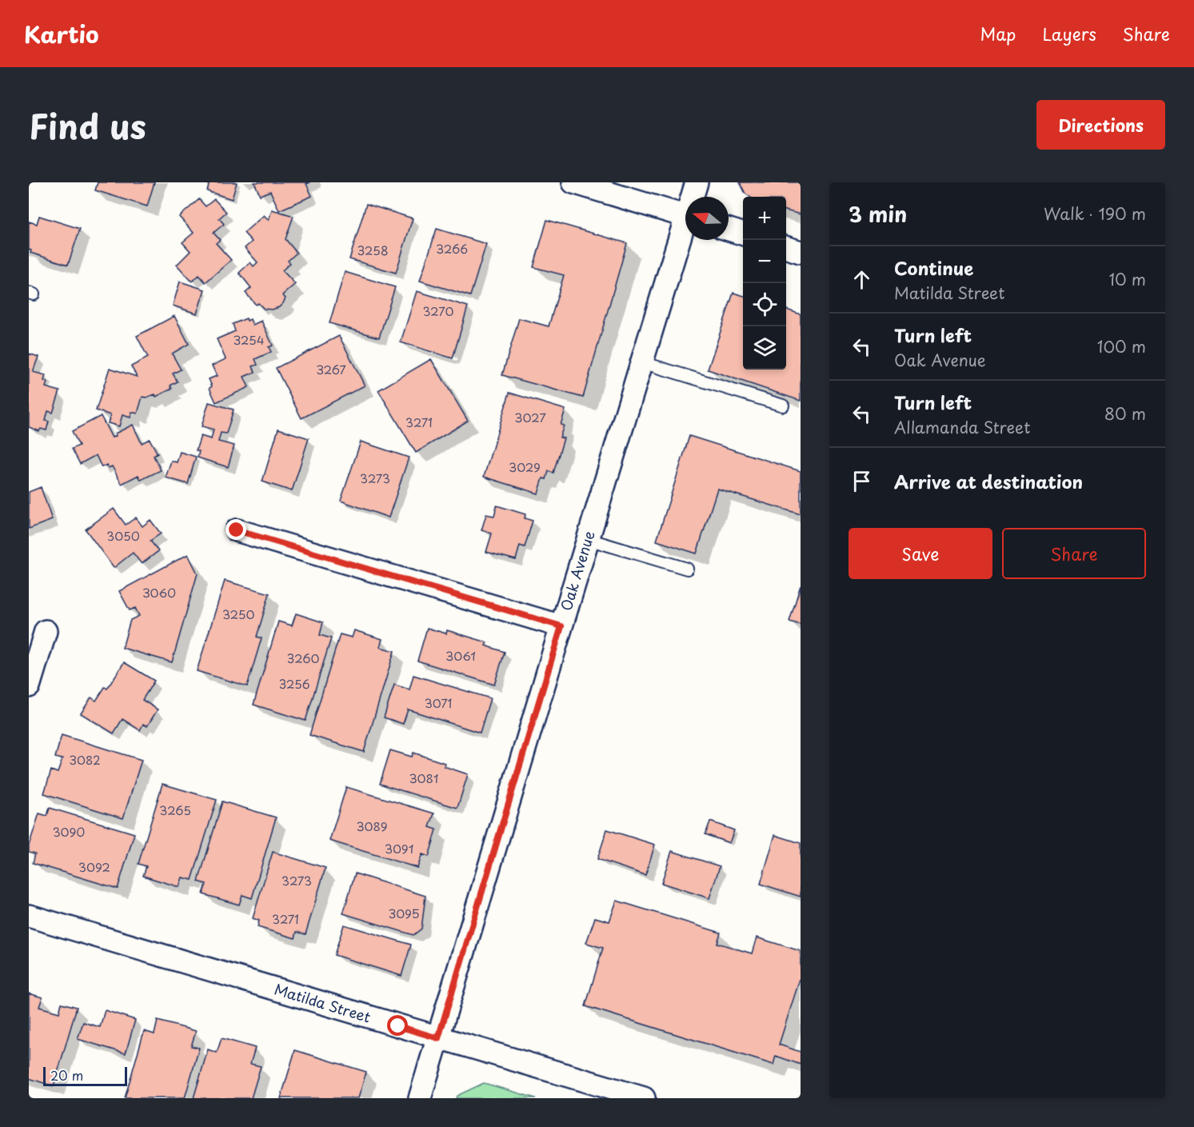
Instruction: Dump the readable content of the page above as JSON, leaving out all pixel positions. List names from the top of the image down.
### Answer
{
  "streets": {
    "street": ["Oak Avenue", "Matilda Street"]
  },
  "crossings": [
    ["Oak Avenue", "Matilda Street"]
  ],
  "house_numbers": [
    "3266",
    "3258",
    "3270",
    "3254",
    "3267",
    "3027",
    "3271",
    "3029",
    "3273",
    "3050",
    "3060",
    "3250",
    "3061",
    "3260",
    "3256",
    "3071",
    "3082",
    "3081",
    "3265",
    "3089",
    "3090",
    "3091",
    "3092",
    "3273",
    "3095",
    "3271"
  ],
  "scale_bar": "20 m",
  "north": "left",
  "page": {
    "header": "Kartio",
    "nav": ["Map", "Layers", "Share"],
    "title": "Find us",
    "buttons": [
      "Directions",
      ["Save", "Share"]
    ],
    "heading": ["3 min", "Walk · 190 m"],
    "map_buttons": ["+", "−"],
    "list": [
      ["Continue", "Matilda Street", "10 m"],
      ["Turn left", "Oak Avenue", "100 m"],
      ["Turn left", "Allamanda Street", "80 m"],
      "Arrive at destination"
    ],
    "scale": "20 m"
  }
}
